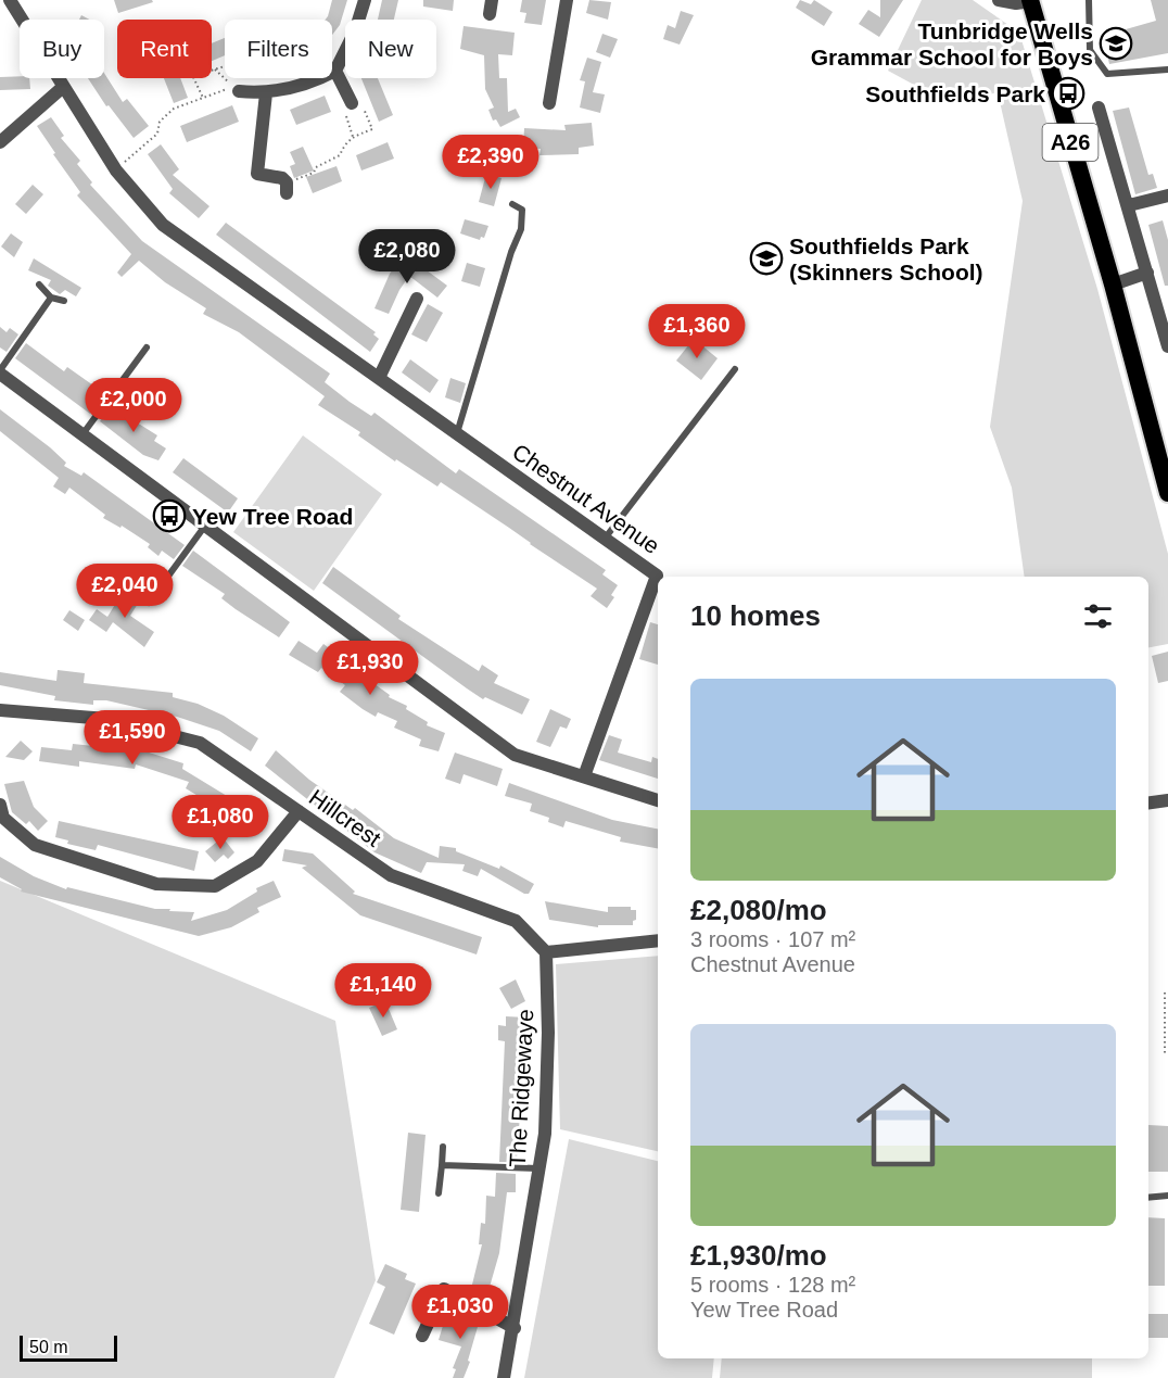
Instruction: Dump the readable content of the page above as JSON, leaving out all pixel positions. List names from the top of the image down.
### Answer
{
  "streets": {
    "highway": ["A26"],
    "street": ["Chestnut Avenue", "Hillcrest", "The Ridgewaye"]
  },
  "crossings": [
    ["Hillcrest", "The Ridgewaye"]
  ],
  "places": {
    "school or university": ["Tunbridge Wells Grammar School for Boys", "Southfields Park (Skinners School)"],
    "bus stop": ["Southfields Park", "Yew Tree Road"]
  },
  "scale_bar": "50 m",
  "page": {
    "chip": [
      "Buy",
      "Rent",
      "Filters",
      "New"
    ],
    "price": [
      "£2,390",
      "£2,080",
      "£1,360",
      "£2,000",
      "£2,040",
      "£1,930",
      "£1,590",
      "£1,080",
      "£1,140",
      "£1,030"
    ],
    "heading": "10 homes",
    "list": [
      {
        "name": "£2,080/mo",
        "note": "3 rooms · 107 m² · Chestnut Avenue"
      },
      {
        "name": "£1,930/mo",
        "note": "5 rooms · 128 m² · Yew Tree Road"
      }
    ],
    "scale": "50 m"
  }
}
